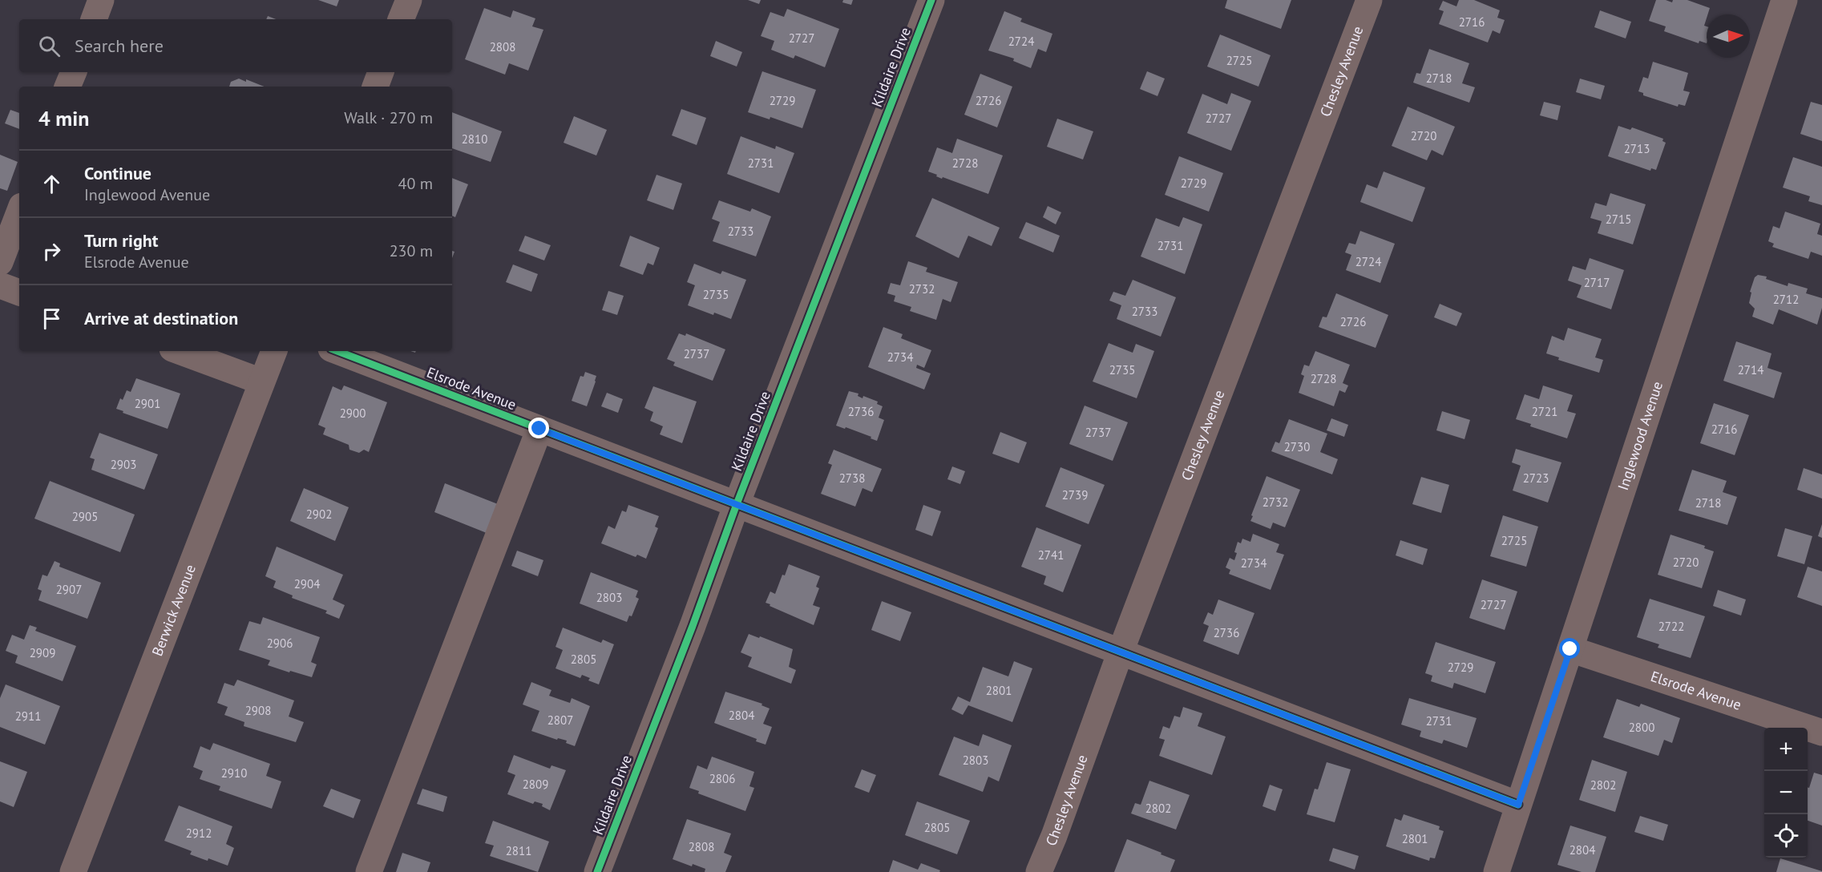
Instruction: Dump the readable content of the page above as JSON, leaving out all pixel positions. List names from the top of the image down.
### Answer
{
  "streets": {
    "street": [
      "Kildaire Drive",
      "Chesley Avenue",
      "Elsrode Avenue",
      "Inglewood Avenue",
      "Berwick Avenue"
    ]
  },
  "crossings": [
    ["Kildaire Drive", "Elsrode Avenue"],
    ["Chesley Avenue", "Elsrode Avenue"],
    ["Elsrode Avenue", "Inglewood Avenue"]
  ],
  "house_numbers": [
    "2716",
    "2727",
    "2724",
    "2808",
    "2725",
    "2718",
    "2729",
    "2726",
    "2727",
    "2720",
    "2810",
    "2713",
    "2731",
    "2728",
    "2729",
    "2715",
    "2733",
    "2731",
    "2724",
    "2717",
    "2732",
    "2735",
    "2712",
    "2733",
    "2726",
    "2737",
    "2734",
    "2735",
    "2714",
    "2728",
    "2901",
    "2736",
    "2721",
    "2900",
    "2716",
    "2737",
    "2730",
    "2903",
    "2738",
    "2723",
    "2739",
    "2732",
    "2718",
    "2902",
    "2905",
    "2725",
    "2741",
    "2720",
    "2734",
    "2904",
    "2907",
    "2803",
    "2727",
    "2722",
    "2736",
    "2906",
    "2909",
    "2805",
    "2729",
    "2801",
    "2908",
    "2804",
    "2911",
    "2807",
    "2731",
    "2800",
    "2803",
    "2910",
    "2806",
    "2809",
    "2802",
    "2802",
    "2805",
    "2912",
    "2801",
    "2808",
    "2804",
    "2811"
  ],
  "north": "right",
  "page": {
    "search": "Search here",
    "heading": ["4 min", "Walk · 270 m"],
    "list": [
      ["Continue", "Inglewood Avenue", "40 m"],
      ["Turn right", "Elsrode Avenue", "230 m"],
      "Arrive at destination"
    ],
    "map_buttons": ["+", "−"]
  }
}
